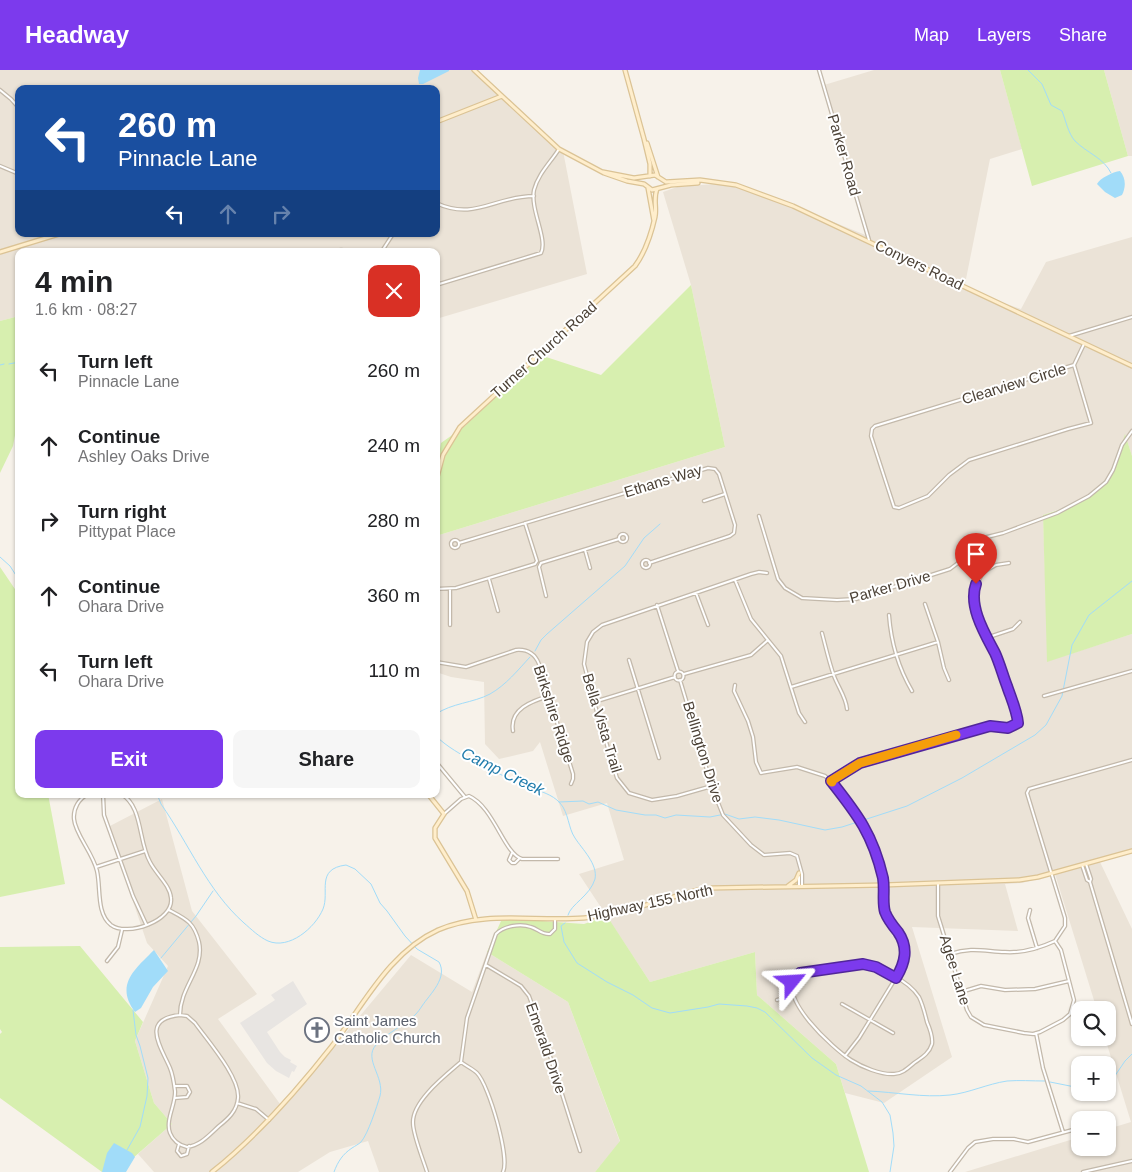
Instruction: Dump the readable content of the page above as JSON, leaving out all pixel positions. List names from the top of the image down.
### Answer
{
  "streets": {
    "main road": ["Conyers Road", "Turner Church Road", "Highway 155 North"],
    "street": [
      "Parker Road",
      "Clearview Circle",
      "Ethans Way",
      "Parker Drive",
      "Birkshire Ridge",
      "Bella Vista Trail",
      "Bellington Drive",
      "Agee Lane",
      "Emerald Drive"
    ]
  },
  "crossings": [
    ["Parker Road", "Conyers Road"],
    ["Conyers Road", "Turner Church Road"],
    ["Bella Vista Trail", "Bellington Drive"],
    ["Highway 155 North", "Agee Lane"]
  ],
  "water": ["Camp Creek"],
  "places": {
    "church": ["Saint James Catholic Church"]
  },
  "page": {
    "header": "Headway",
    "nav": ["Map", "Layers", "Share"],
    "turn": ["260 m", "Pinnacle Lane"],
    "heading": ["4 min", "1.6 km · 08:27"],
    "list": [
      {
        "name": "Turn left",
        "note": "Pinnacle Lane",
        "value": "260 m"
      },
      {
        "name": "Continue",
        "note": "Ashley Oaks Drive",
        "value": "240 m"
      },
      {
        "name": "Turn right",
        "note": "Pittypat Place",
        "value": "280 m"
      },
      {
        "name": "Continue",
        "note": "Ohara Drive",
        "value": "360 m"
      },
      {
        "name": "Turn left",
        "note": "Ohara Drive",
        "value": "110 m"
      }
    ],
    "buttons": ["Exit", "Share"],
    "map_buttons": ["+", "−"]
  }
}
